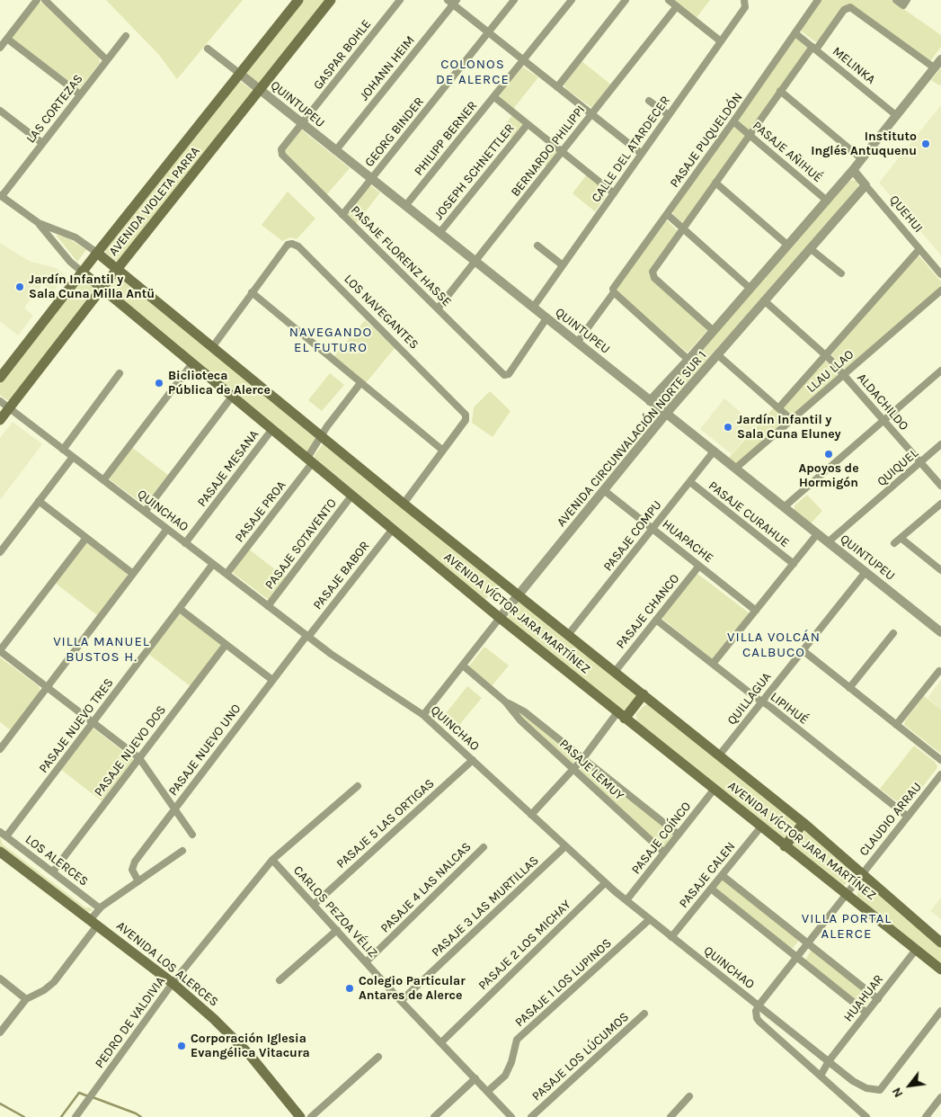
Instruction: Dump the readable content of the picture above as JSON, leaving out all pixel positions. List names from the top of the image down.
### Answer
{
  "streets": {
    "main road": ["AVENIDA VIOLETA PARRA", "AVENIDA VÍCTOR JARA MARTÍNEZ", "AVENIDA LOS ALERCES"],
    "street": [
      "GASPAR BOHLE",
      "MELINKA",
      "JOHANN HEIM",
      "QUINTUPEU",
      "LAS CORTEZAS",
      "GEORG BINDER",
      "PHILIPP BERNER",
      "PASAJE PUQUELDÓN",
      "CALLE DEL ATARDECER",
      "BERNARDO PHILIPPI",
      "PASAJE AÑIHUÉ",
      "JOSEPH SCHNETTLER",
      "QUEHUI",
      "PASAJE FLORENZ HASSE",
      "LOS NAVEGANTES",
      "LLAU LLAO",
      "ALDACHILDO",
      "AVENIDA CIRCUNVALACIÓN NORTE SUR 1",
      "QUIQUEL",
      "PASAJE MESANA",
      "QUINCHAO",
      "PASAJE PROA",
      "PASAJE CURAHUE",
      "PASAJE COMPU",
      "HUAPACHE",
      "PASAJE SOTAVENTO",
      "PASAJE BABOR",
      "PASAJE CHANCO",
      "QUILLAGUA",
      "LIPIHUÉ",
      "PASAJE NUEVO TRES",
      "PASAJE NUEVO UNO",
      "PASAJE NUEVO DOS",
      "PASAJE LEMUY",
      "CLAUDIO ARRAU",
      "PASAJE 5 LAS ORTIGAS",
      "PASAJE COÍNCO",
      "LOS ALERCES",
      "PASAJE CALEN",
      "PASAJE 4 LAS NALCAS",
      "PASAJE 3 LAS MURTILLAS",
      "CARLOS PEZOA VÉLIZ",
      "PASAJE 2 LOS MICHAY",
      "PASAJE 1 LOS LUPINOS",
      "HUAHUAR",
      "PEDRO DE VALDIVIA",
      "PASAJE LOS LÚCUMOS"
    ]
  },
  "crossings": [
    ["GASPAR BOHLE", "QUINTUPEU"],
    ["GASPAR BOHLE", "PASAJE FLORENZ HASSE"],
    ["MELINKA", "PASAJE PUQUELDÓN"],
    ["MELINKA", "AVENIDA CIRCUNVALACIÓN NORTE SUR 1"],
    ["JOHANN HEIM", "QUINTUPEU"],
    ["QUINTUPEU", "GEORG BINDER"],
    ["QUINTUPEU", "PHILIPP BERNER"],
    ["QUINTUPEU", "PASAJE PUQUELDÓN"],
    ["QUINTUPEU", "CALLE DEL ATARDECER"],
    ["QUINTUPEU", "BERNARDO PHILIPPI"],
    ["QUINTUPEU", "JOSEPH SCHNETTLER"],
    ["QUINTUPEU", "AVENIDA VIOLETA PARRA"],
    ["QUINTUPEU", "PASAJE FLORENZ HASSE"],
    ["QUINTUPEU", "LLAU LLAO"],
    ["QUINTUPEU", "AVENIDA CIRCUNVALACIÓN NORTE SUR 1"],
    ["QUINTUPEU", "QUIQUEL"],
    ["QUINTUPEU", "PASAJE COMPU"],
    ["QUINTUPEU", "QUILLAGUA"],
    ["GEORG BINDER", "PASAJE FLORENZ HASSE"],
    ["PASAJE PUQUELDÓN", "PASAJE AÑIHUÉ"],
    ["BERNARDO PHILIPPI", "PASAJE FLORENZ HASSE"],
    ["PASAJE AÑIHUÉ", "AVENIDA CIRCUNVALACIÓN NORTE SUR 1"],
    ["AVENIDA VIOLETA PARRA", "QUINCHAO"],
    ["AVENIDA VIOLETA PARRA", "AVENIDA VÍCTOR JARA MARTÍNEZ"],
    ["QUEHUI", "LLAU LLAO"],
    ["QUEHUI", "AVENIDA CIRCUNVALACIÓN NORTE SUR 1"],
    ["LOS NAVEGANTES", "AVENIDA VÍCTOR JARA MARTÍNEZ"],
    ["LLAU LLAO", "ALDACHILDO"],
    ["ALDACHILDO", "AVENIDA CIRCUNVALACIÓN NORTE SUR 1"],
    ["ALDACHILDO", "QUIQUEL"],
    ["AVENIDA CIRCUNVALACIÓN NORTE SUR 1", "QUINCHAO"],
    ["AVENIDA CIRCUNVALACIÓN NORTE SUR 1", "HUAPACHE"],
    ["AVENIDA CIRCUNVALACIÓN NORTE SUR 1", "AVENIDA VÍCTOR JARA MARTÍNEZ"],
    ["AVENIDA CIRCUNVALACIÓN NORTE SUR 1", "PASAJE LEMUY"],
    ["PASAJE MESANA", "QUINCHAO"],
    ["PASAJE MESANA", "AVENIDA VÍCTOR JARA MARTÍNEZ"],
    ["QUINCHAO", "PASAJE PROA"],
    ["QUINCHAO", "PASAJE SOTAVENTO"],
    ["QUINCHAO", "PASAJE BABOR"],
    ["QUINCHAO", "PASAJE NUEVO TRES"],
    ["QUINCHAO", "PASAJE NUEVO UNO"],
    ["QUINCHAO", "CLAUDIO ARRAU"],
    ["QUINCHAO", "PASAJE 5 LAS ORTIGAS"],
    ["QUINCHAO", "PASAJE COÍNCO"],
    ["QUINCHAO", "PASAJE CALEN"],
    ["QUINCHAO", "PASAJE 3 LAS MURTILLAS"],
    ["QUINCHAO", "PASAJE 2 LOS MICHAY"],
    ["QUINCHAO", "PASAJE 1 LOS LUPINOS"],
    ["QUINCHAO", "HUAHUAR"],
    ["PASAJE PROA", "AVENIDA VÍCTOR JARA MARTÍNEZ"],
    ["PASAJE CURAHUE", "PASAJE COMPU"],
    ["PASAJE COMPU", "HUAPACHE"],
    ["PASAJE COMPU", "AVENIDA VÍCTOR JARA MARTÍNEZ"],
    ["HUAPACHE", "PASAJE CHANCO"],
    ["PASAJE SOTAVENTO", "AVENIDA VÍCTOR JARA MARTÍNEZ"],
    ["PASAJE BABOR", "AVENIDA VÍCTOR JARA MARTÍNEZ"],
    ["PASAJE BABOR", "PASAJE NUEVO UNO"],
    ["PASAJE CHANCO", "AVENIDA VÍCTOR JARA MARTÍNEZ"],
    ["PASAJE CHANCO", "LIPIHUÉ"],
    ["AVENIDA VÍCTOR JARA MARTÍNEZ", "QUILLAGUA"],
    ["AVENIDA VÍCTOR JARA MARTÍNEZ", "CLAUDIO ARRAU"],
    ["AVENIDA VÍCTOR JARA MARTÍNEZ", "PASAJE COÍNCO"],
    ["AVENIDA VÍCTOR JARA MARTÍNEZ", "PASAJE CALEN"],
    ["AVENIDA VÍCTOR JARA MARTÍNEZ", "HUAHUAR"],
    ["QUILLAGUA", "LIPIHUÉ"],
    ["LIPIHUÉ", "CLAUDIO ARRAU"],
    ["PASAJE NUEVO TRES", "LOS ALERCES"],
    ["PASAJE NUEVO DOS", "LOS ALERCES"],
    ["PASAJE LEMUY", "PASAJE COÍNCO"],
    ["PASAJE 5 LAS ORTIGAS", "CARLOS PEZOA VÉLIZ"],
    ["PASAJE 4 LAS NALCAS", "CARLOS PEZOA VÉLIZ"],
    ["PASAJE 3 LAS MURTILLAS", "CARLOS PEZOA VÉLIZ"],
    ["CARLOS PEZOA VÉLIZ", "PASAJE 2 LOS MICHAY"],
    ["CARLOS PEZOA VÉLIZ", "PASAJE 1 LOS LUPINOS"],
    ["CARLOS PEZOA VÉLIZ", "PEDRO DE VALDIVIA"],
    ["AVENIDA LOS ALERCES", "PEDRO DE VALDIVIA"]
  ],
  "districts": [
    "COLONOS DE ALERCE",
    "NAVEGANDO EL FUTURO",
    "VILLA VOLCÁN CALBUCO",
    "VILLA MANUEL BUSTOS H.",
    "VILLA PORTAL ALERCE"
  ],
  "places": [
    "Instituto Inglés Antuquenu",
    "Jardín Infantil y Sala Cuna Milla Antü",
    "Biclioteca Pública de Alerce",
    "Jardín Infantil y Sala Cuna Eluney",
    "Apoyos de Hormigón",
    "Colegio Particular Antares de Alerce",
    "Corporación Iglesia Evangélica Vitacura"
  ],
  "north": "bottom left"
}
